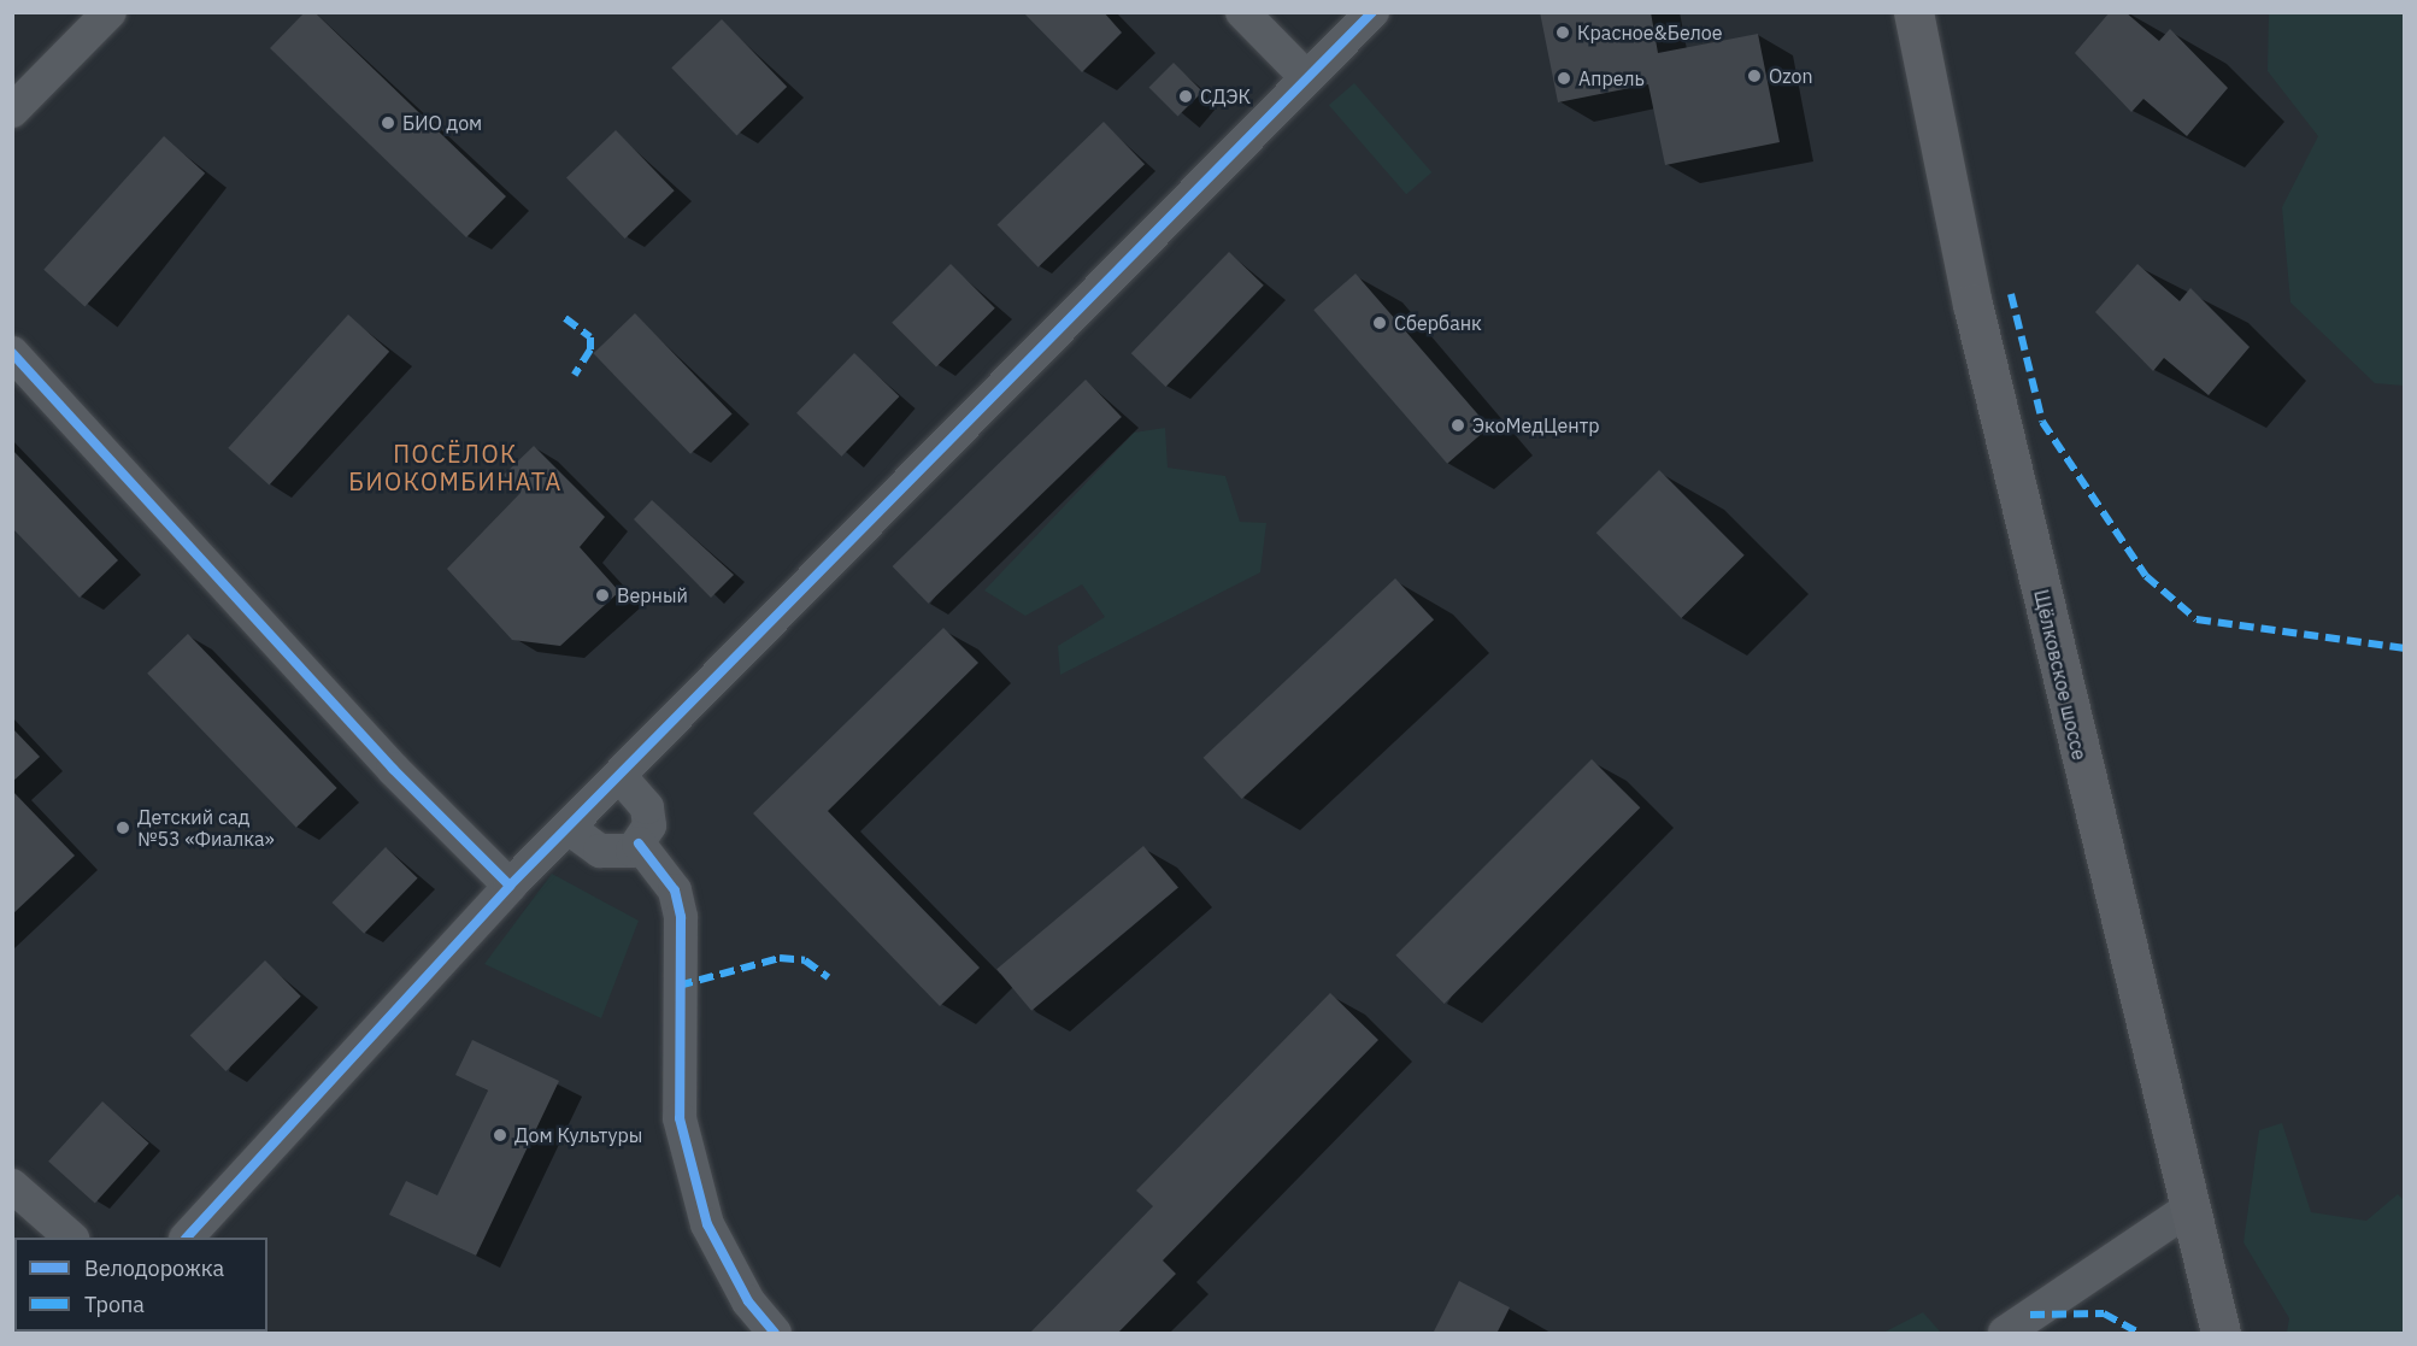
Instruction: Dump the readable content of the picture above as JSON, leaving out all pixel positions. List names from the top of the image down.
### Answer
{
  "streets": {
    "main road": ["Щёлковское шоссе"]
  },
  "districts": ["ПОСЁЛОК БИОКОМБИНАТА"],
  "places": [
    "Красное&Белое",
    "Ozon",
    "Апрель",
    "СДЭК",
    "БИО дом",
    "Сбербанк",
    "ЭкоМедЦентр",
    "Верный",
    "Детский сад №53 «Фиалка»",
    "Дом Культуры"
  ],
  "legend": ["Велодорожка", "Тропа"]
}
